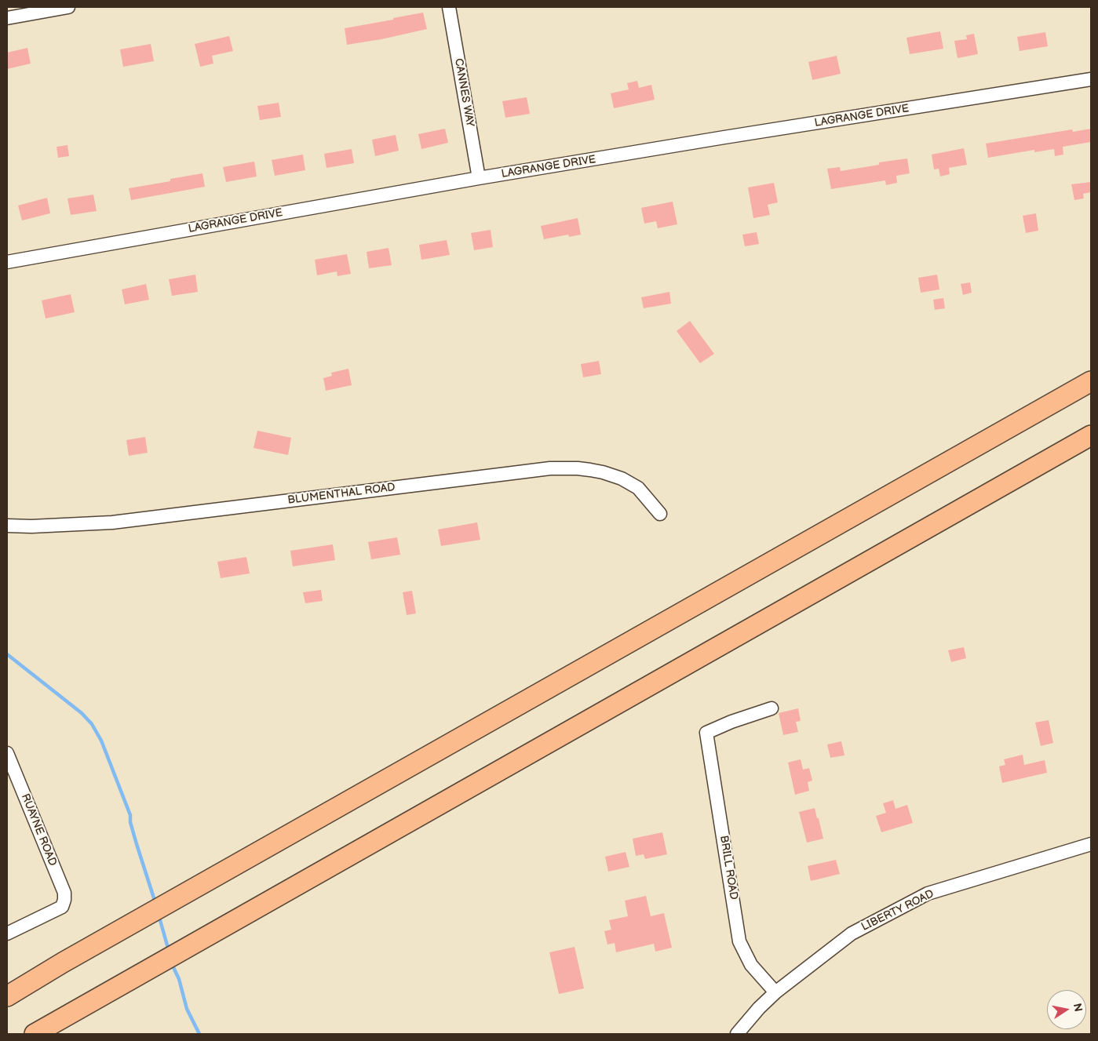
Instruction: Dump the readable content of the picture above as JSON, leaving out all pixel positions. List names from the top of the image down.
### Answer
{
  "streets": {
    "street": [
      "CANNES WAY",
      "LAGRANGE DRIVE",
      "BLUMENTHAL ROAD",
      "RUAYNE ROAD",
      "BRILL ROAD",
      "LIBERTY ROAD"
    ]
  },
  "crossings": [
    ["CANNES WAY", "LAGRANGE DRIVE"],
    ["BRILL ROAD", "LIBERTY ROAD"]
  ],
  "north": "right"
}
